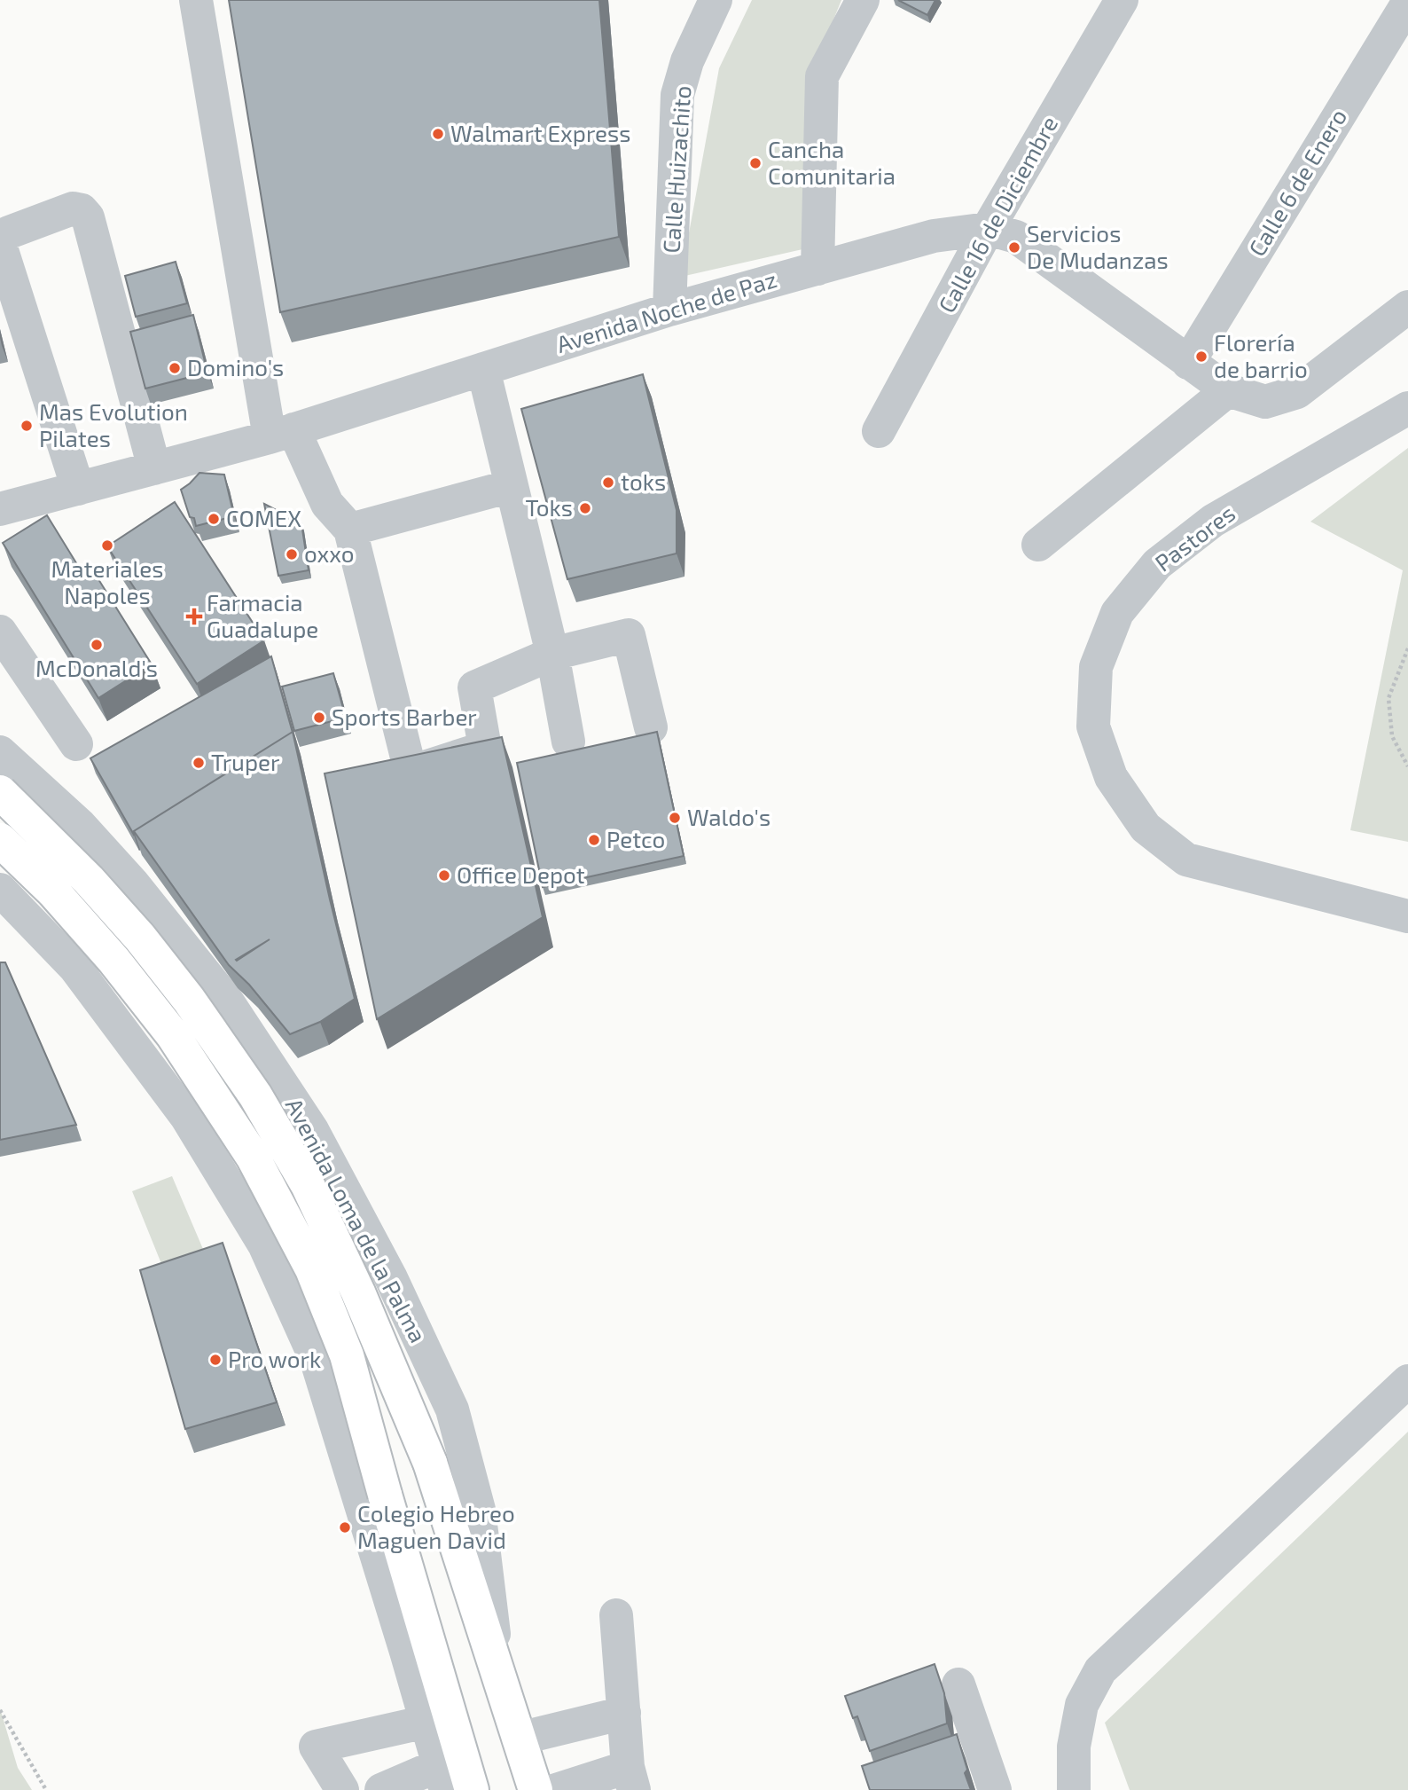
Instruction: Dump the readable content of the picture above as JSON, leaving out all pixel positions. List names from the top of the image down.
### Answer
{
  "streets": {
    "main road": ["Avenida Loma de la Palma"],
    "street": [
      "Calle Huizachito",
      "Calle 6 de Enero",
      "Calle 16 de Diciembre",
      "Avenida Noche de Paz",
      "Pastores"
    ]
  },
  "crossings": [
    ["Calle Huizachito", "Avenida Noche de Paz"],
    ["Calle 6 de Enero", "Avenida Noche de Paz"],
    ["Calle 16 de Diciembre", "Avenida Noche de Paz"]
  ],
  "places": {
    "other": [
      "Walmart Express",
      "Cancha Comunitaria",
      "Servicios De Mudanzas",
      "Florería de barrio",
      "Domino's",
      "Mas Evolution Pilates",
      "toks",
      "Toks",
      "COMEX",
      "Materiales Napoles",
      "oxxo",
      "McDonald's",
      "Sports Barber",
      "Truper",
      "Waldo's",
      "Petco",
      "Office Depot",
      "Pro work",
      "Colegio Hebreo Maguen David"
    ],
    "health": ["Farmacia Guadalupe"]
  }
}
